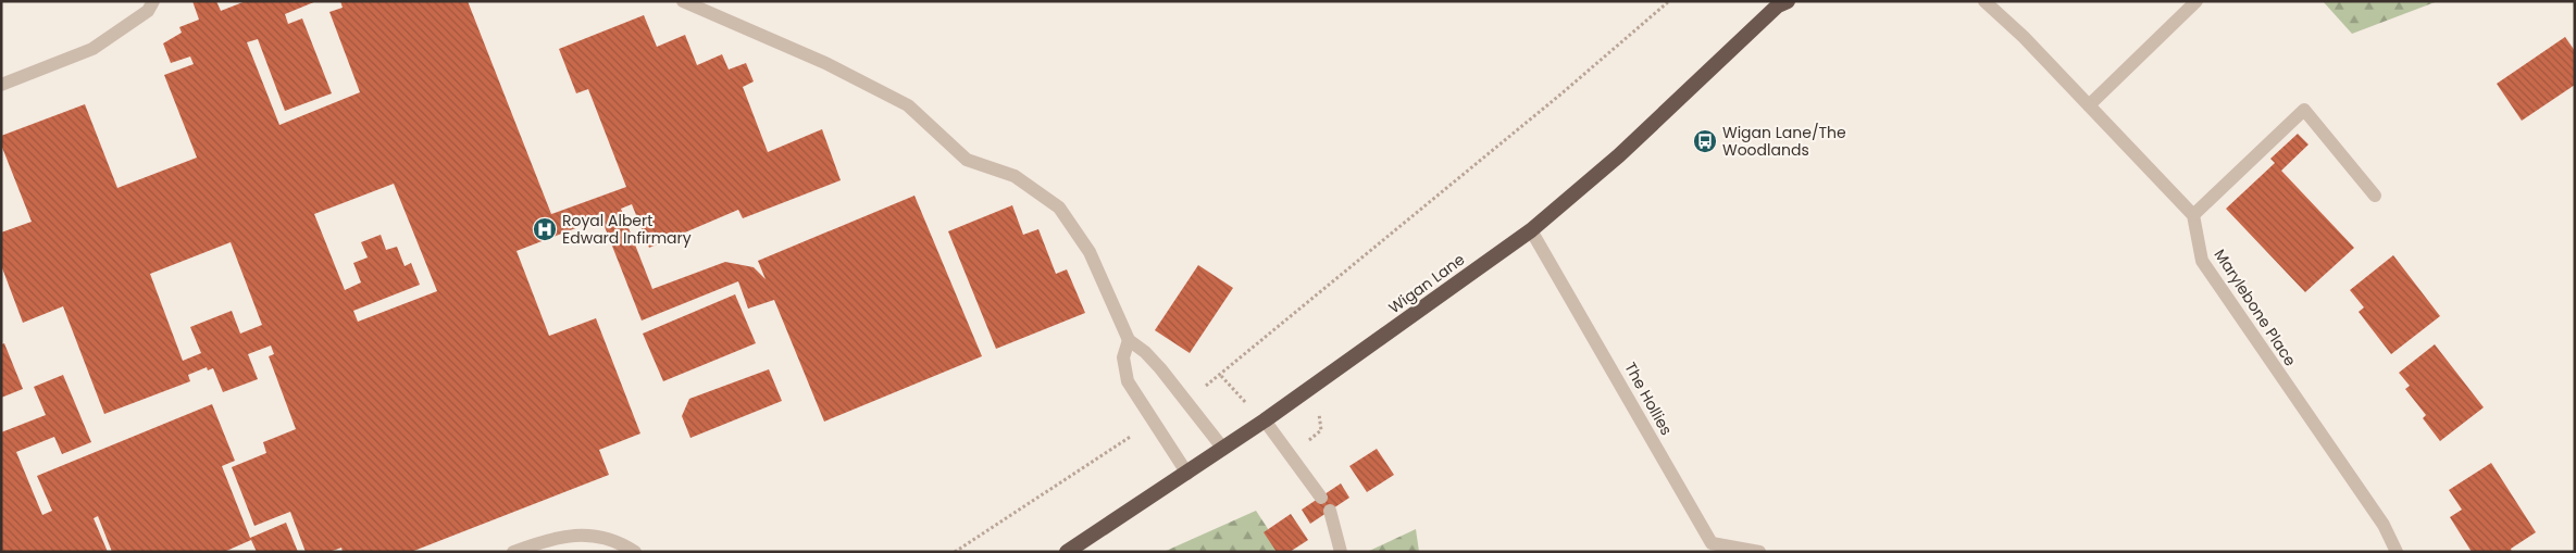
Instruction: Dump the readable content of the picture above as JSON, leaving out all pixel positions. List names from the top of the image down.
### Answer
{
  "streets": {
    "highway": ["Wigan Lane"],
    "street": ["Marylebone Place", "The Hollies"]
  },
  "crossings": [
    ["Wigan Lane", "The Hollies"]
  ],
  "places": {
    "bus stop": ["Wigan Lane/The Woodlands"],
    "hospital": ["Royal Albert Edward Infirmary"]
  }
}
